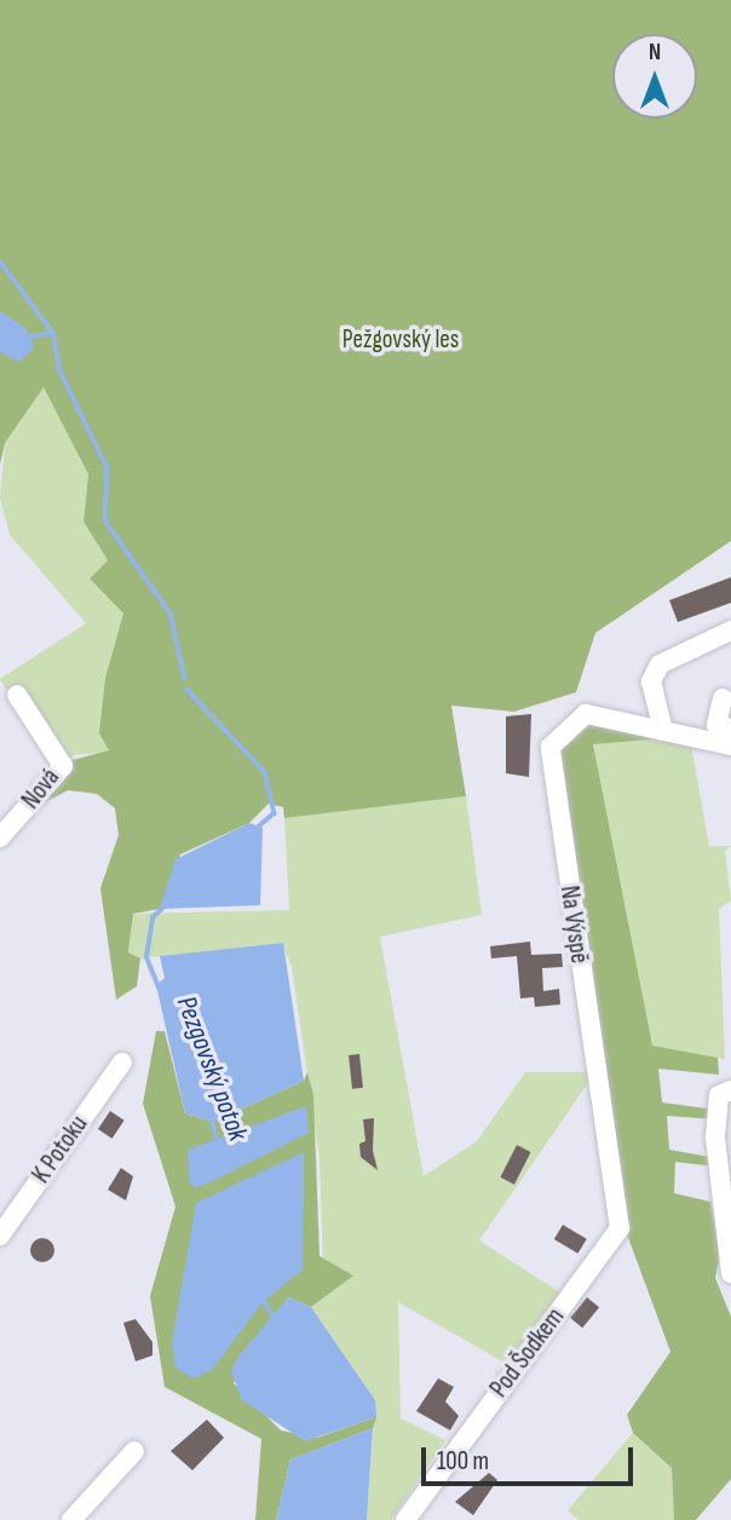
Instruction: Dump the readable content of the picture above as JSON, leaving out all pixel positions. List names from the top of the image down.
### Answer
{
  "streets": {
    "street": [
      "Nová",
      "Na Výspě",
      "K Potoku",
      "Pod Šodkem"
    ]
  },
  "crossings": [
    ["Na Výspě", "Pod Šodkem"]
  ],
  "water": ["Pezgovský potok"],
  "parks": ["Pežgovský les"],
  "scale_bar": "100 m",
  "north": "top"
}
